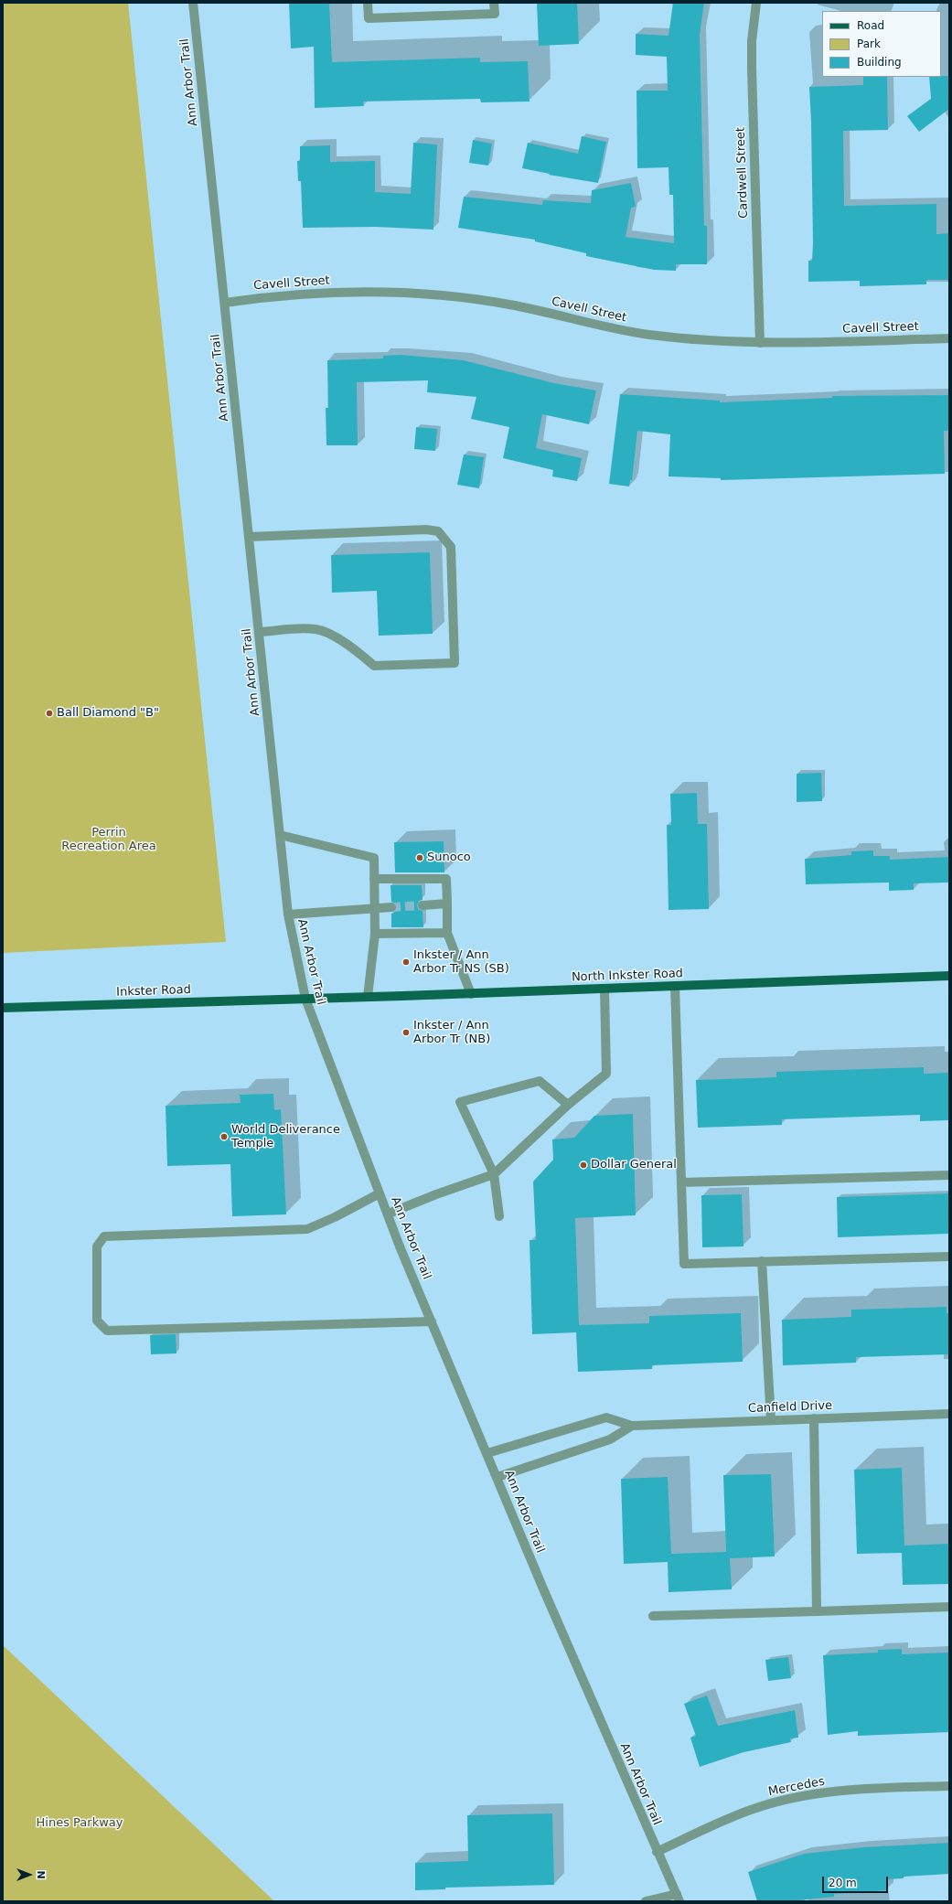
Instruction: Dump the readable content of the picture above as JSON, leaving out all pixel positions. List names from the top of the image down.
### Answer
{
  "streets": {
    "main road": ["North Inkster Road", "Inkster Road"],
    "street": [
      "Ann Arbor Trail",
      "Cardwell Street",
      "Cavell Street",
      "Canfield Drive",
      "Mercedes"
    ]
  },
  "crossings": [
    ["Ann Arbor Trail", "Cavell Street"],
    ["Ann Arbor Trail", "North Inkster Road"],
    ["Ann Arbor Trail", "Inkster Road"],
    ["Ann Arbor Trail", "Canfield Drive"],
    ["Ann Arbor Trail", "Mercedes"],
    ["Cardwell Street", "Cavell Street"],
    ["North Inkster Road", "Inkster Road"]
  ],
  "parks": ["Perrin Recreation Area", "Hines Parkway"],
  "places": [
    "Ball Diamond \"B\"",
    "Sunoco",
    "Inkster / Ann Arbor Tr NS (SB)",
    "Inkster / Ann Arbor Tr (NB)",
    "World Deliverance Temple",
    "Dollar General"
  ],
  "legend": ["Road", "Park", "Building"],
  "scale_bar": "20 m",
  "north": "right"
}
